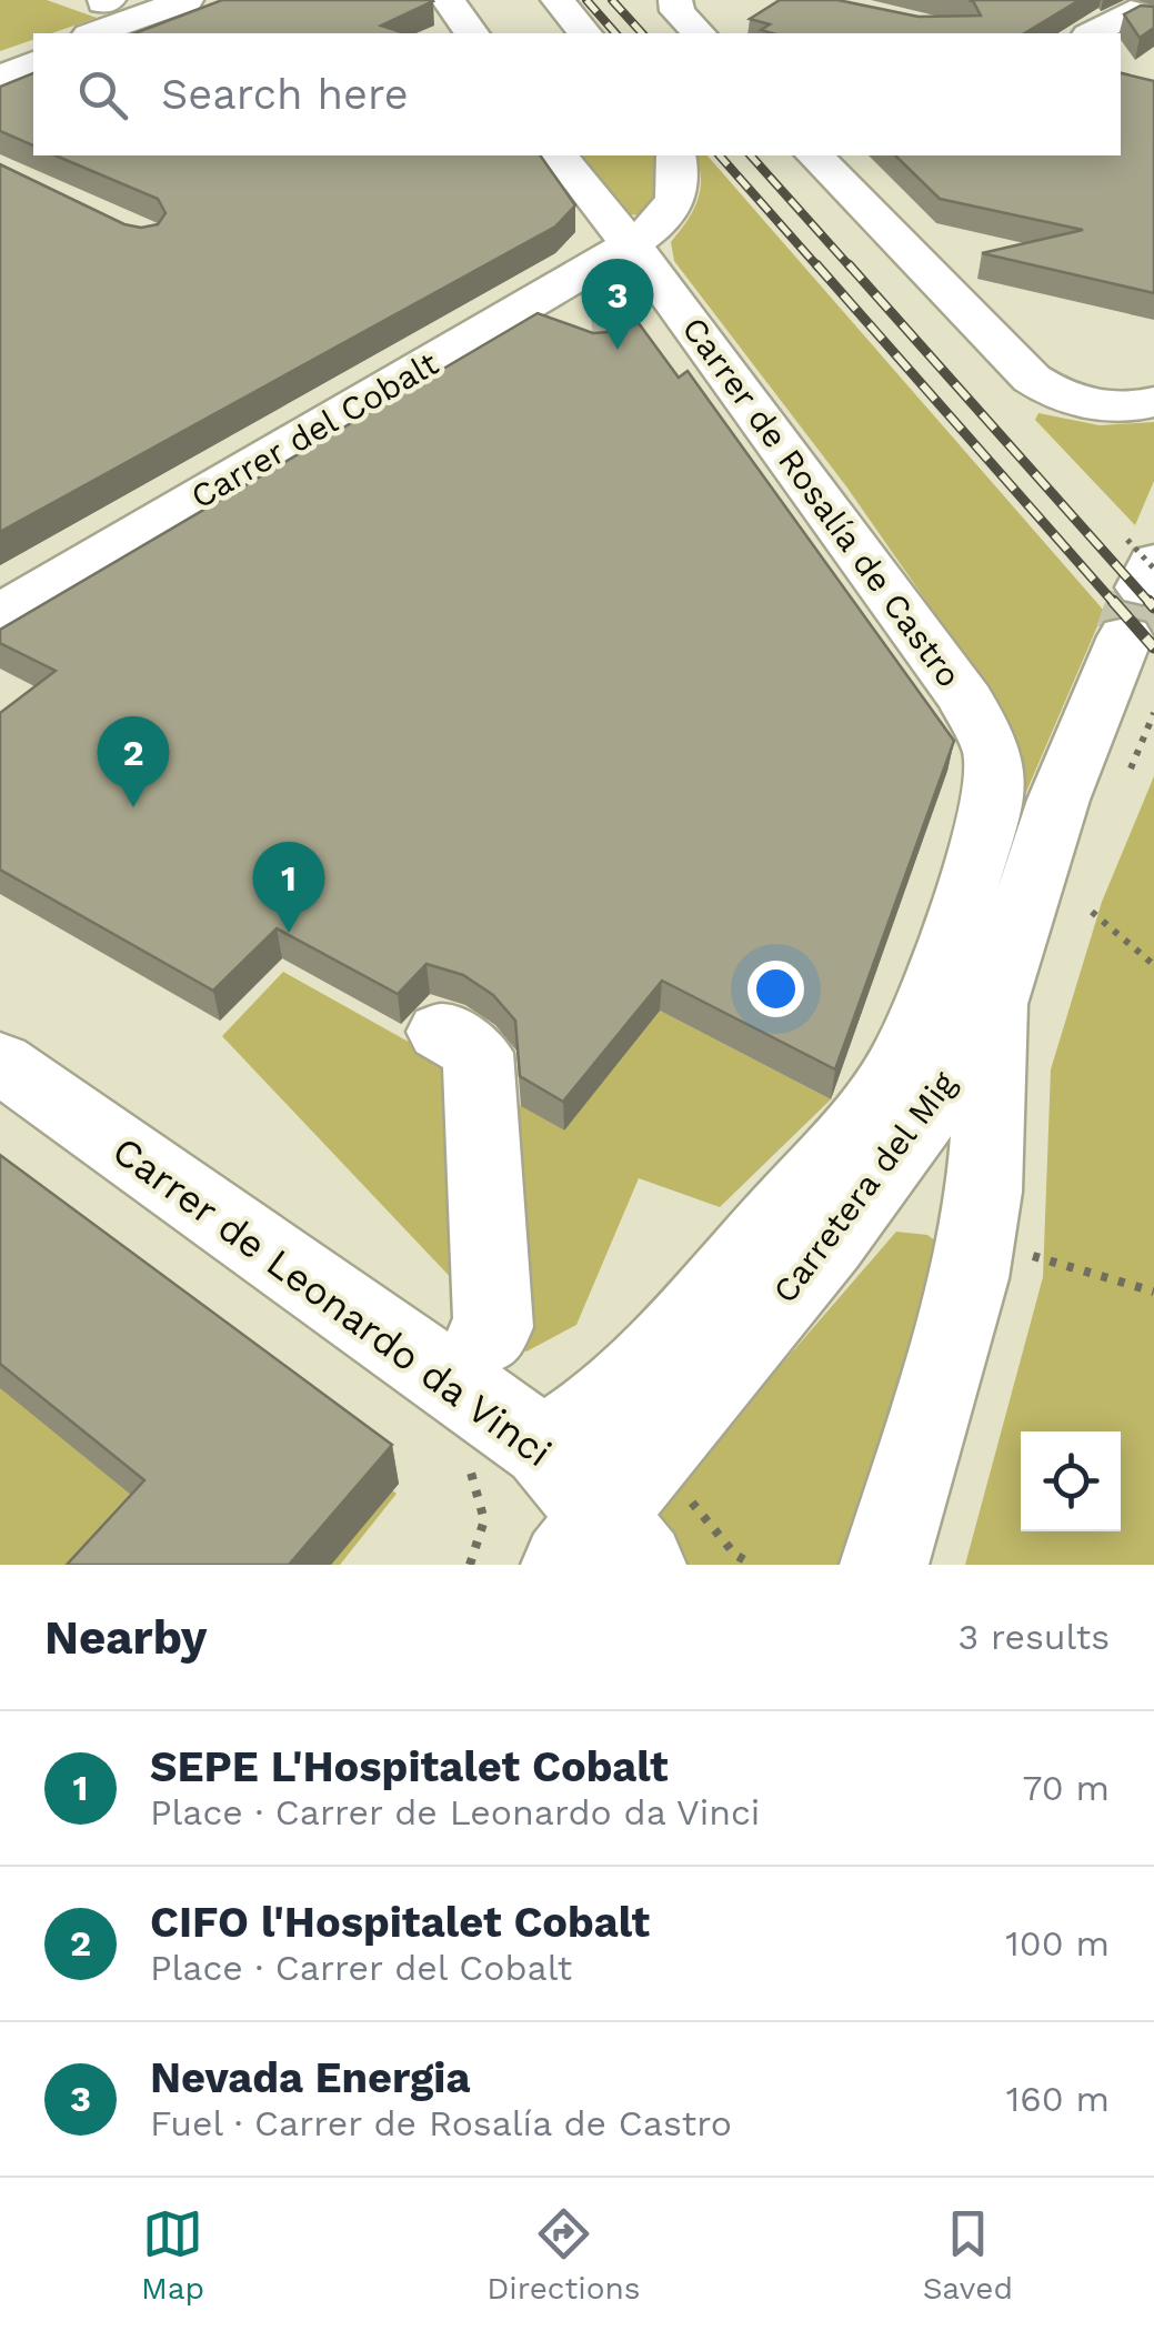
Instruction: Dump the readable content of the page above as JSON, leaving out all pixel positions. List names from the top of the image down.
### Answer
{
  "streets": {
    "street": [
      "Carrer del Cobalt",
      "Carrer de Rosalía de Castro",
      "Carretera del Mig",
      "Carrer de Leonardo da Vinci"
    ]
  },
  "crossings": [
    ["Carrer del Cobalt", "Carrer de Rosalía de Castro"],
    ["Carrer de Rosalía de Castro", "Carretera del Mig"],
    ["Carretera del Mig", "Carrer de Leonardo da Vinci"]
  ],
  "page": {
    "search": "Search here",
    "pins": ["3", "2", "1"],
    "heading": ["Nearby", "3 results"],
    "list": [
      {
        "mark": "1",
        "name": "SEPE L'Hospitalet Cobalt",
        "note": "Place · Carrer de Leonardo da Vinci",
        "value": "70 m"
      },
      {
        "mark": "2",
        "name": "CIFO l'Hospitalet Cobalt",
        "note": "Place · Carrer del Cobalt",
        "value": "100 m"
      },
      {
        "mark": "3",
        "name": "Nevada Energia",
        "note": "Fuel · Carrer de Rosalía de Castro",
        "value": "160 m"
      }
    ],
    "nav": ["Map", "Directions", "Saved"]
  }
}
